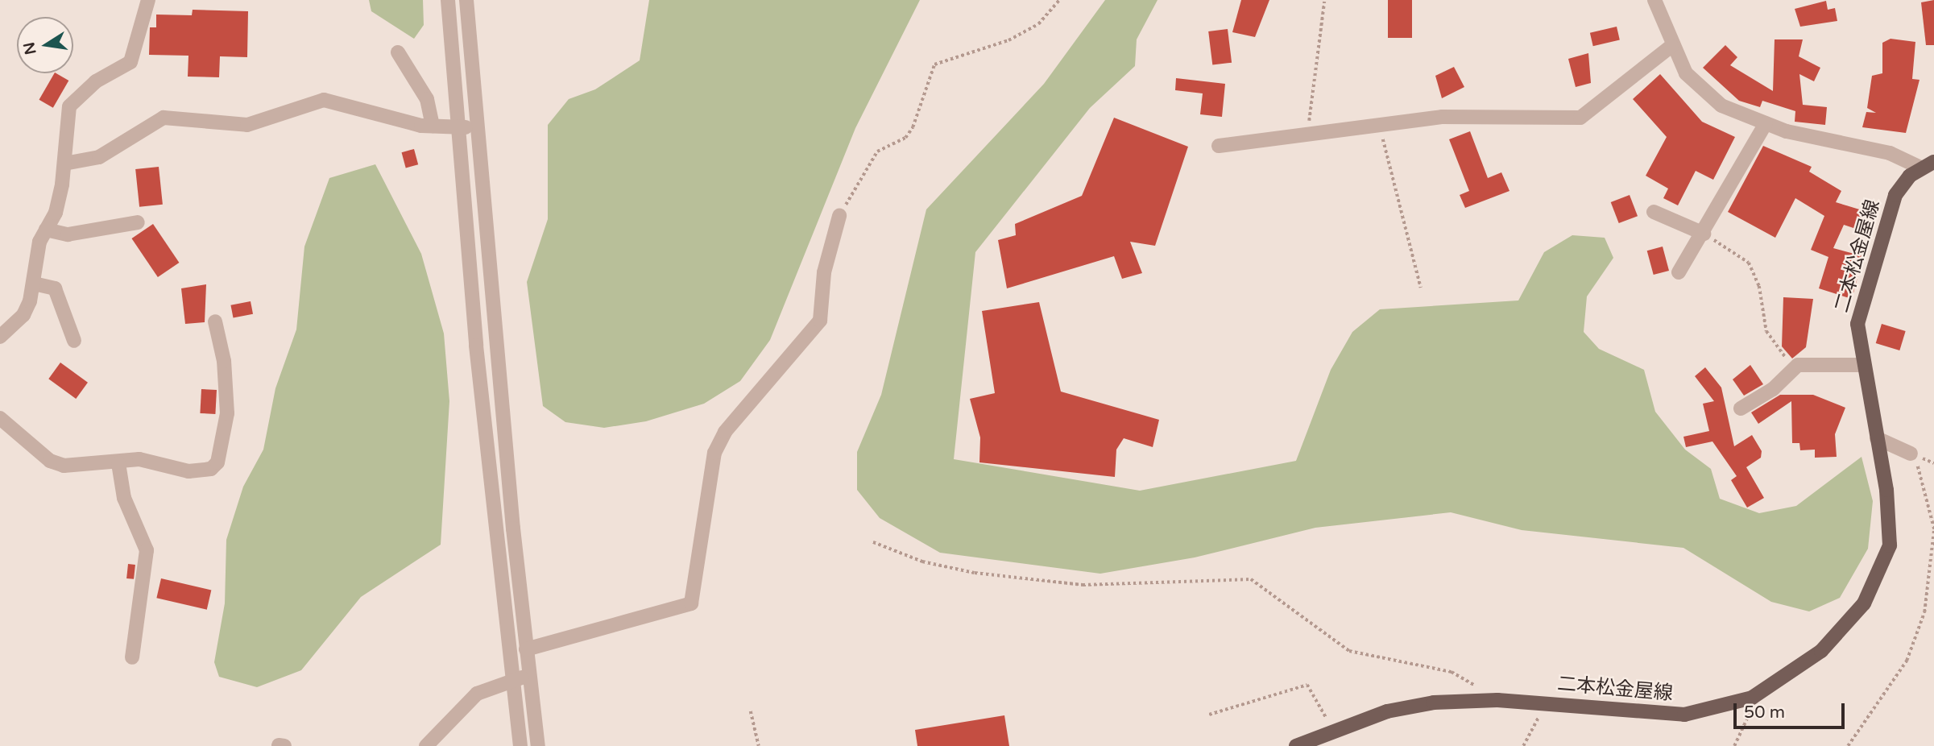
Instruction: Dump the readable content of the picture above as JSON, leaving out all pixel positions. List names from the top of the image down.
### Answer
{
  "streets": {
    "main road": ["二本松金屋線"]
  },
  "scale_bar": "50 m",
  "north": "left"
}
